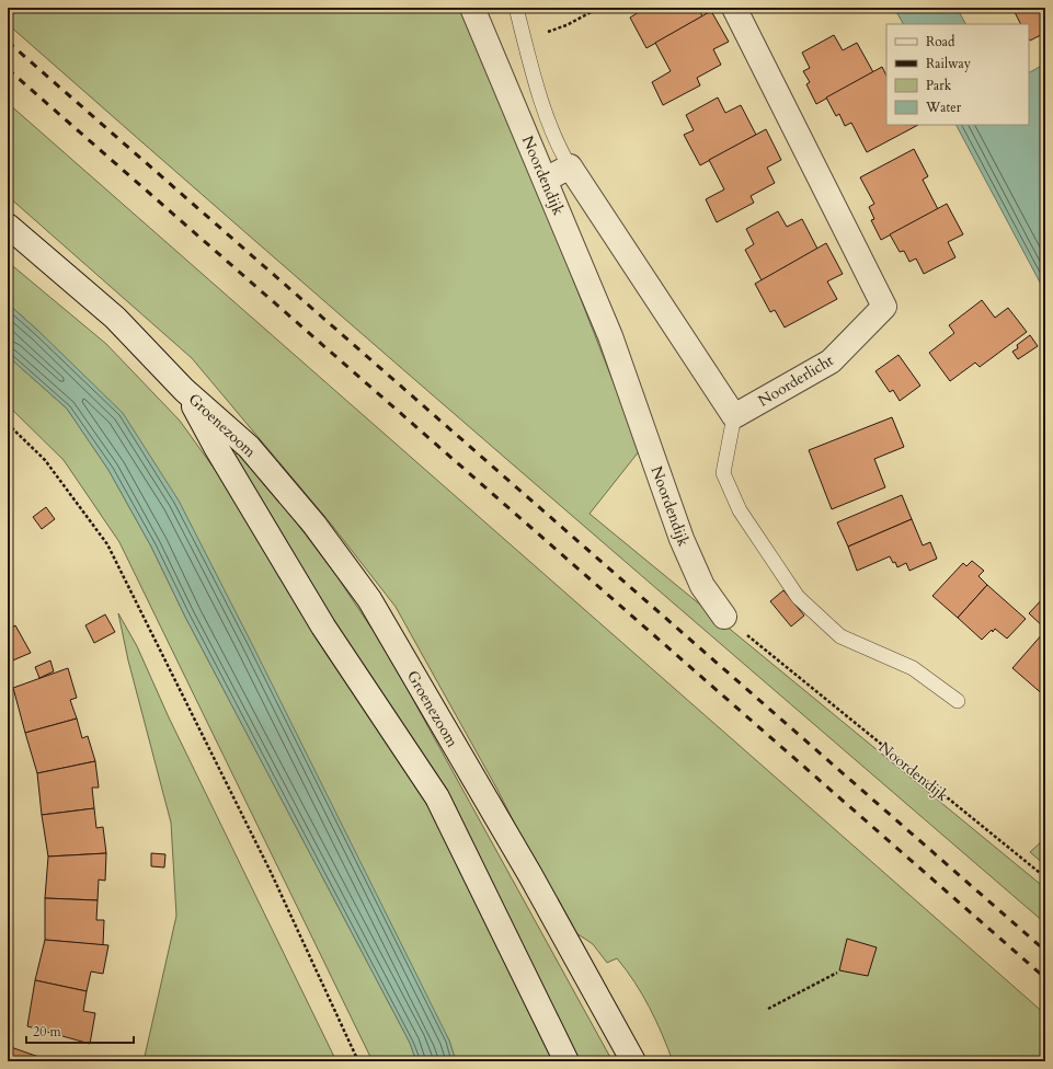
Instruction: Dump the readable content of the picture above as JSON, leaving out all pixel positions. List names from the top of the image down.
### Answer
{
  "streets": {
    "street": ["Noordendijk", "Noorderlicht", "Groenezoom"]
  },
  "legend": [
    "Road",
    "Railway",
    "Park",
    "Water"
  ],
  "scale_bar": "20 m"
}
